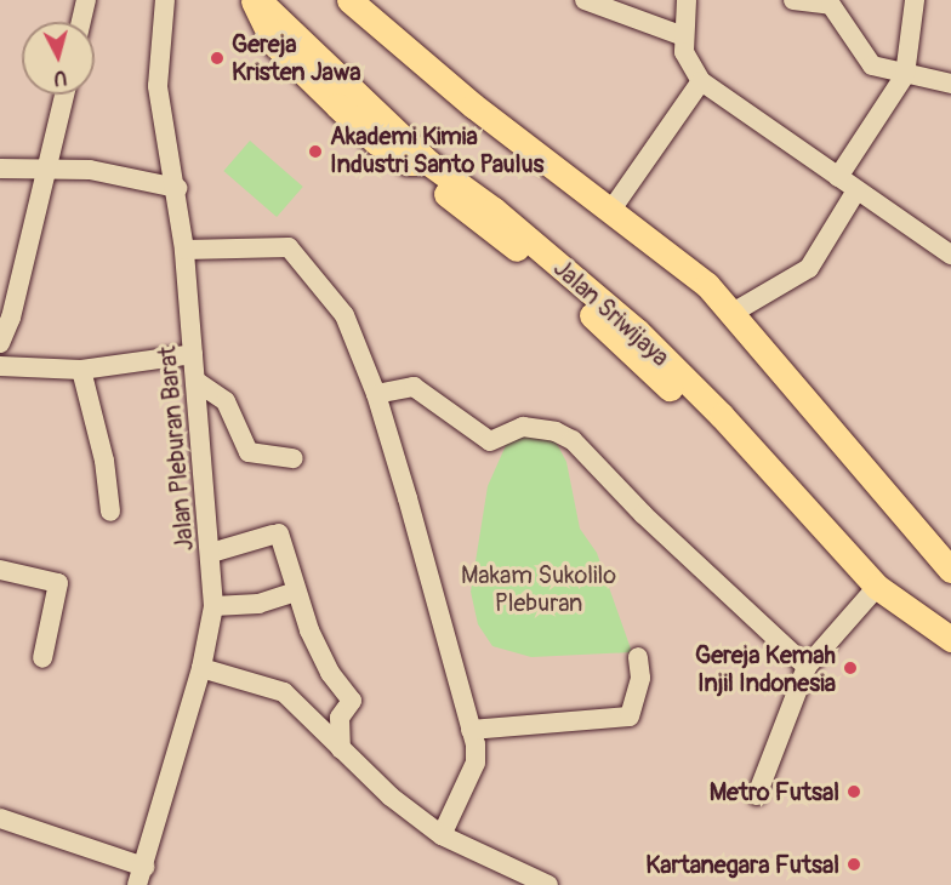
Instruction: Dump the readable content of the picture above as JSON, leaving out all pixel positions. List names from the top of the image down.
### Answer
{
  "streets": {
    "main road": ["Jalan Sriwijaya"],
    "street": ["Jalan Pleburan Barat"]
  },
  "parks": ["Makam Sukolilo Pleburan"],
  "places": [
    "Gereja Kristen Jawa",
    "Akademi Kimia Industri Santo Paulus",
    "Gereja Kemah Injil Indonesia",
    "Metro Futsal",
    "Kartanegara Futsal"
  ],
  "north": "bottom"
}
